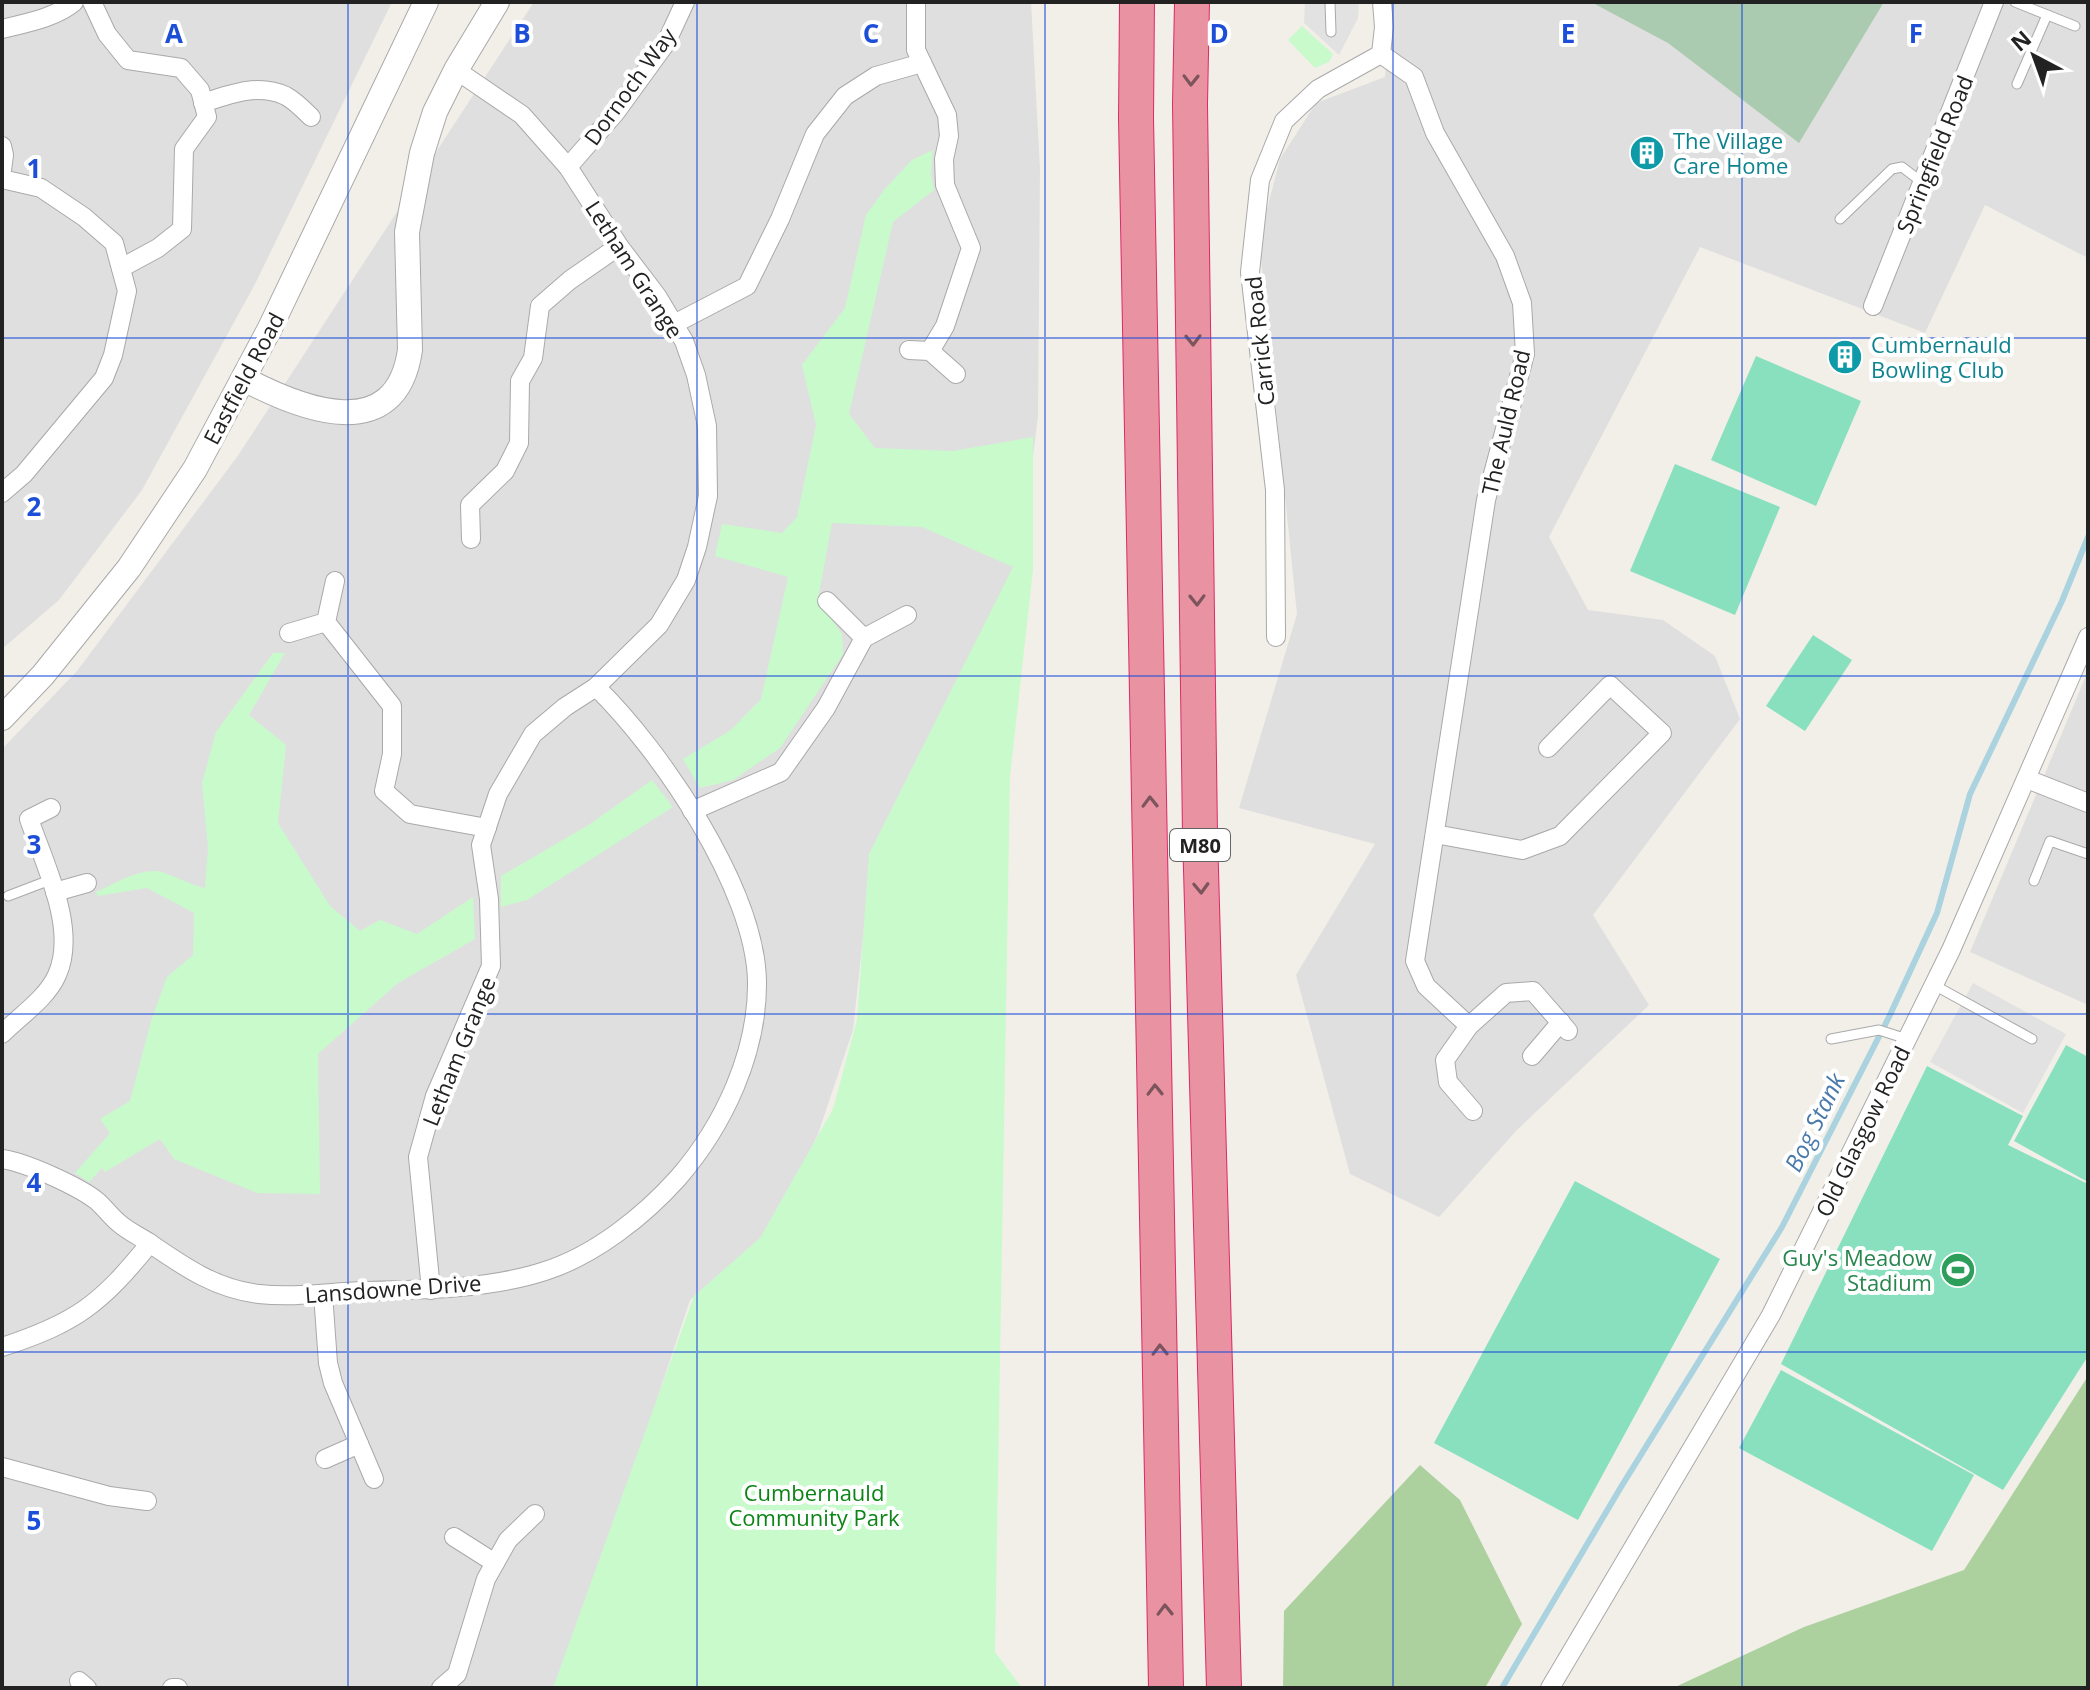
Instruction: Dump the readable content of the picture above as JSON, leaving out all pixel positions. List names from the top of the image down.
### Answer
{
  "streets": {
    "highway": ["M80"],
    "street": [
      "Dornoch Way",
      "Springfield Road",
      "Letham Grange",
      "Carrick Road",
      "Eastfield Road",
      "The Auld Road",
      "Old Glasgow Road",
      "Lansdowne Drive"
    ]
  },
  "crossings": [
    ["Dornoch Way", "Letham Grange"],
    ["Letham Grange", "Lansdowne Drive"],
    ["Carrick Road", "The Auld Road"]
  ],
  "water": ["Bog Stank"],
  "parks": ["Cumbernauld Community Park"],
  "places": {
    "building": ["The Village Care Home", "Cumbernauld Bowling Club"],
    "sports": ["Guy's Meadow Stadium"]
  },
  "north": "top left",
  "grid": {
    "columns": [
      "A",
      "B",
      "C",
      "D",
      "E",
      "F"
    ],
    "rows": [
      "1",
      "2",
      "3",
      "4",
      "5"
    ]
  }
}
